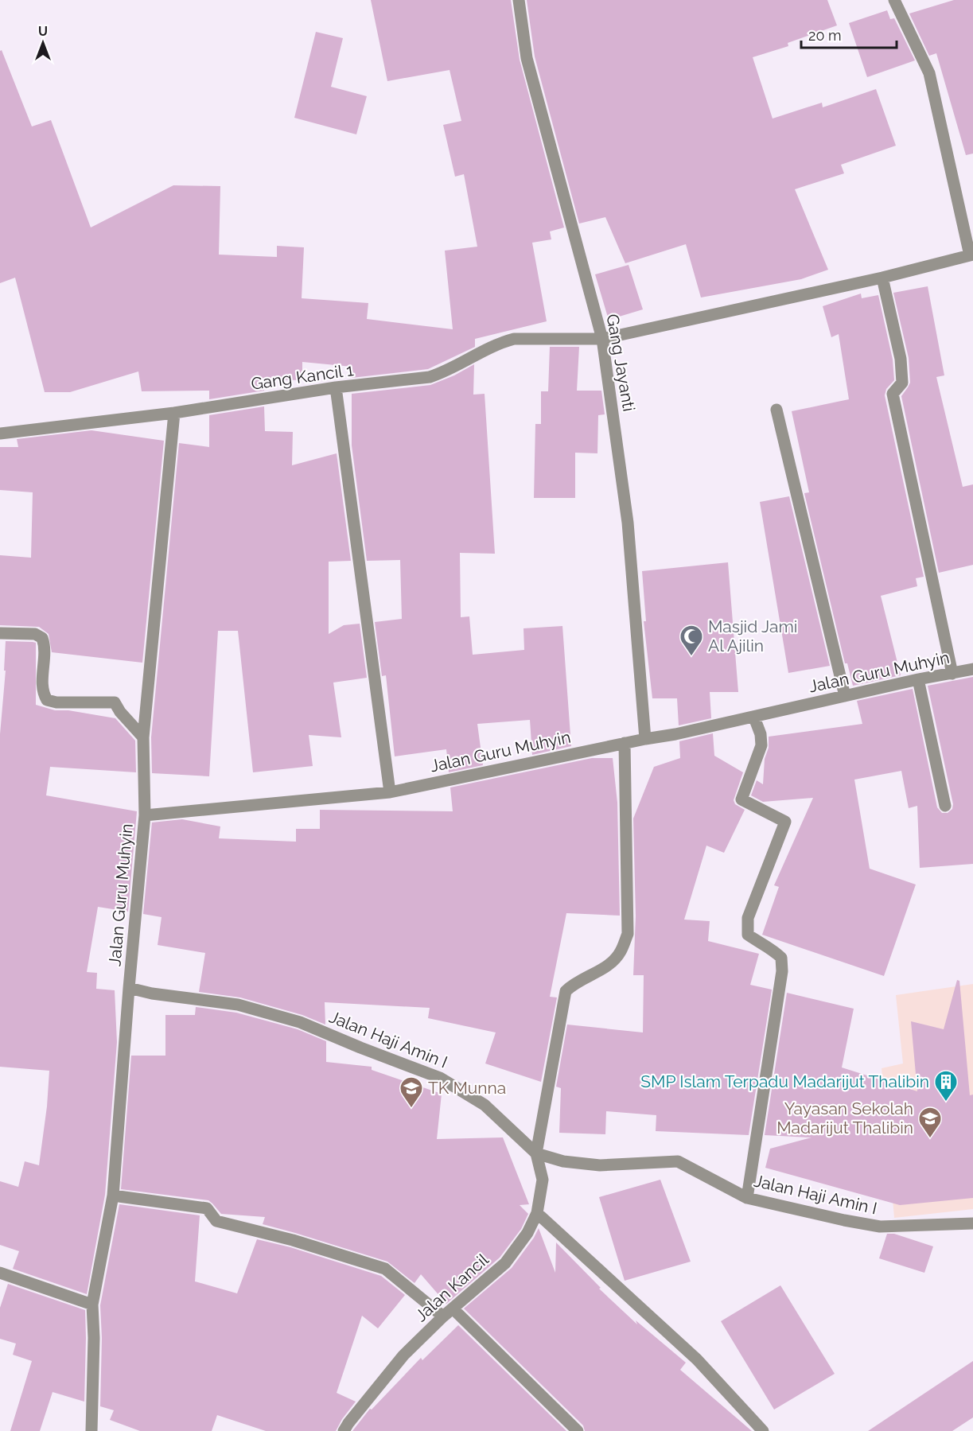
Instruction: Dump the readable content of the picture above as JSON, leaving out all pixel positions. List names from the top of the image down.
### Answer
{
  "streets": {
    "street": [
      "Gang Jayanti",
      "Gang Kancil 1",
      "Jalan Guru Muhyin",
      "Jalan Haji Amin I",
      "Jalan Kancil"
    ]
  },
  "crossings": [
    ["Gang Jayanti", "Gang Kancil 1"],
    ["Gang Jayanti", "Jalan Guru Muhyin"],
    ["Jalan Guru Muhyin", "Jalan Haji Amin I"],
    ["Jalan Haji Amin I", "Jalan Kancil"]
  ],
  "places": {
    "mosque": ["Masjid Jami Al Ajilin"],
    "building": ["SMP Islam Terpadu Madarijut Thalibin"],
    "school or university": ["TK Munna", "Yayasan Sekolah Madarijut Thalibin"]
  },
  "scale_bar": "20 m",
  "north": "top"
}
